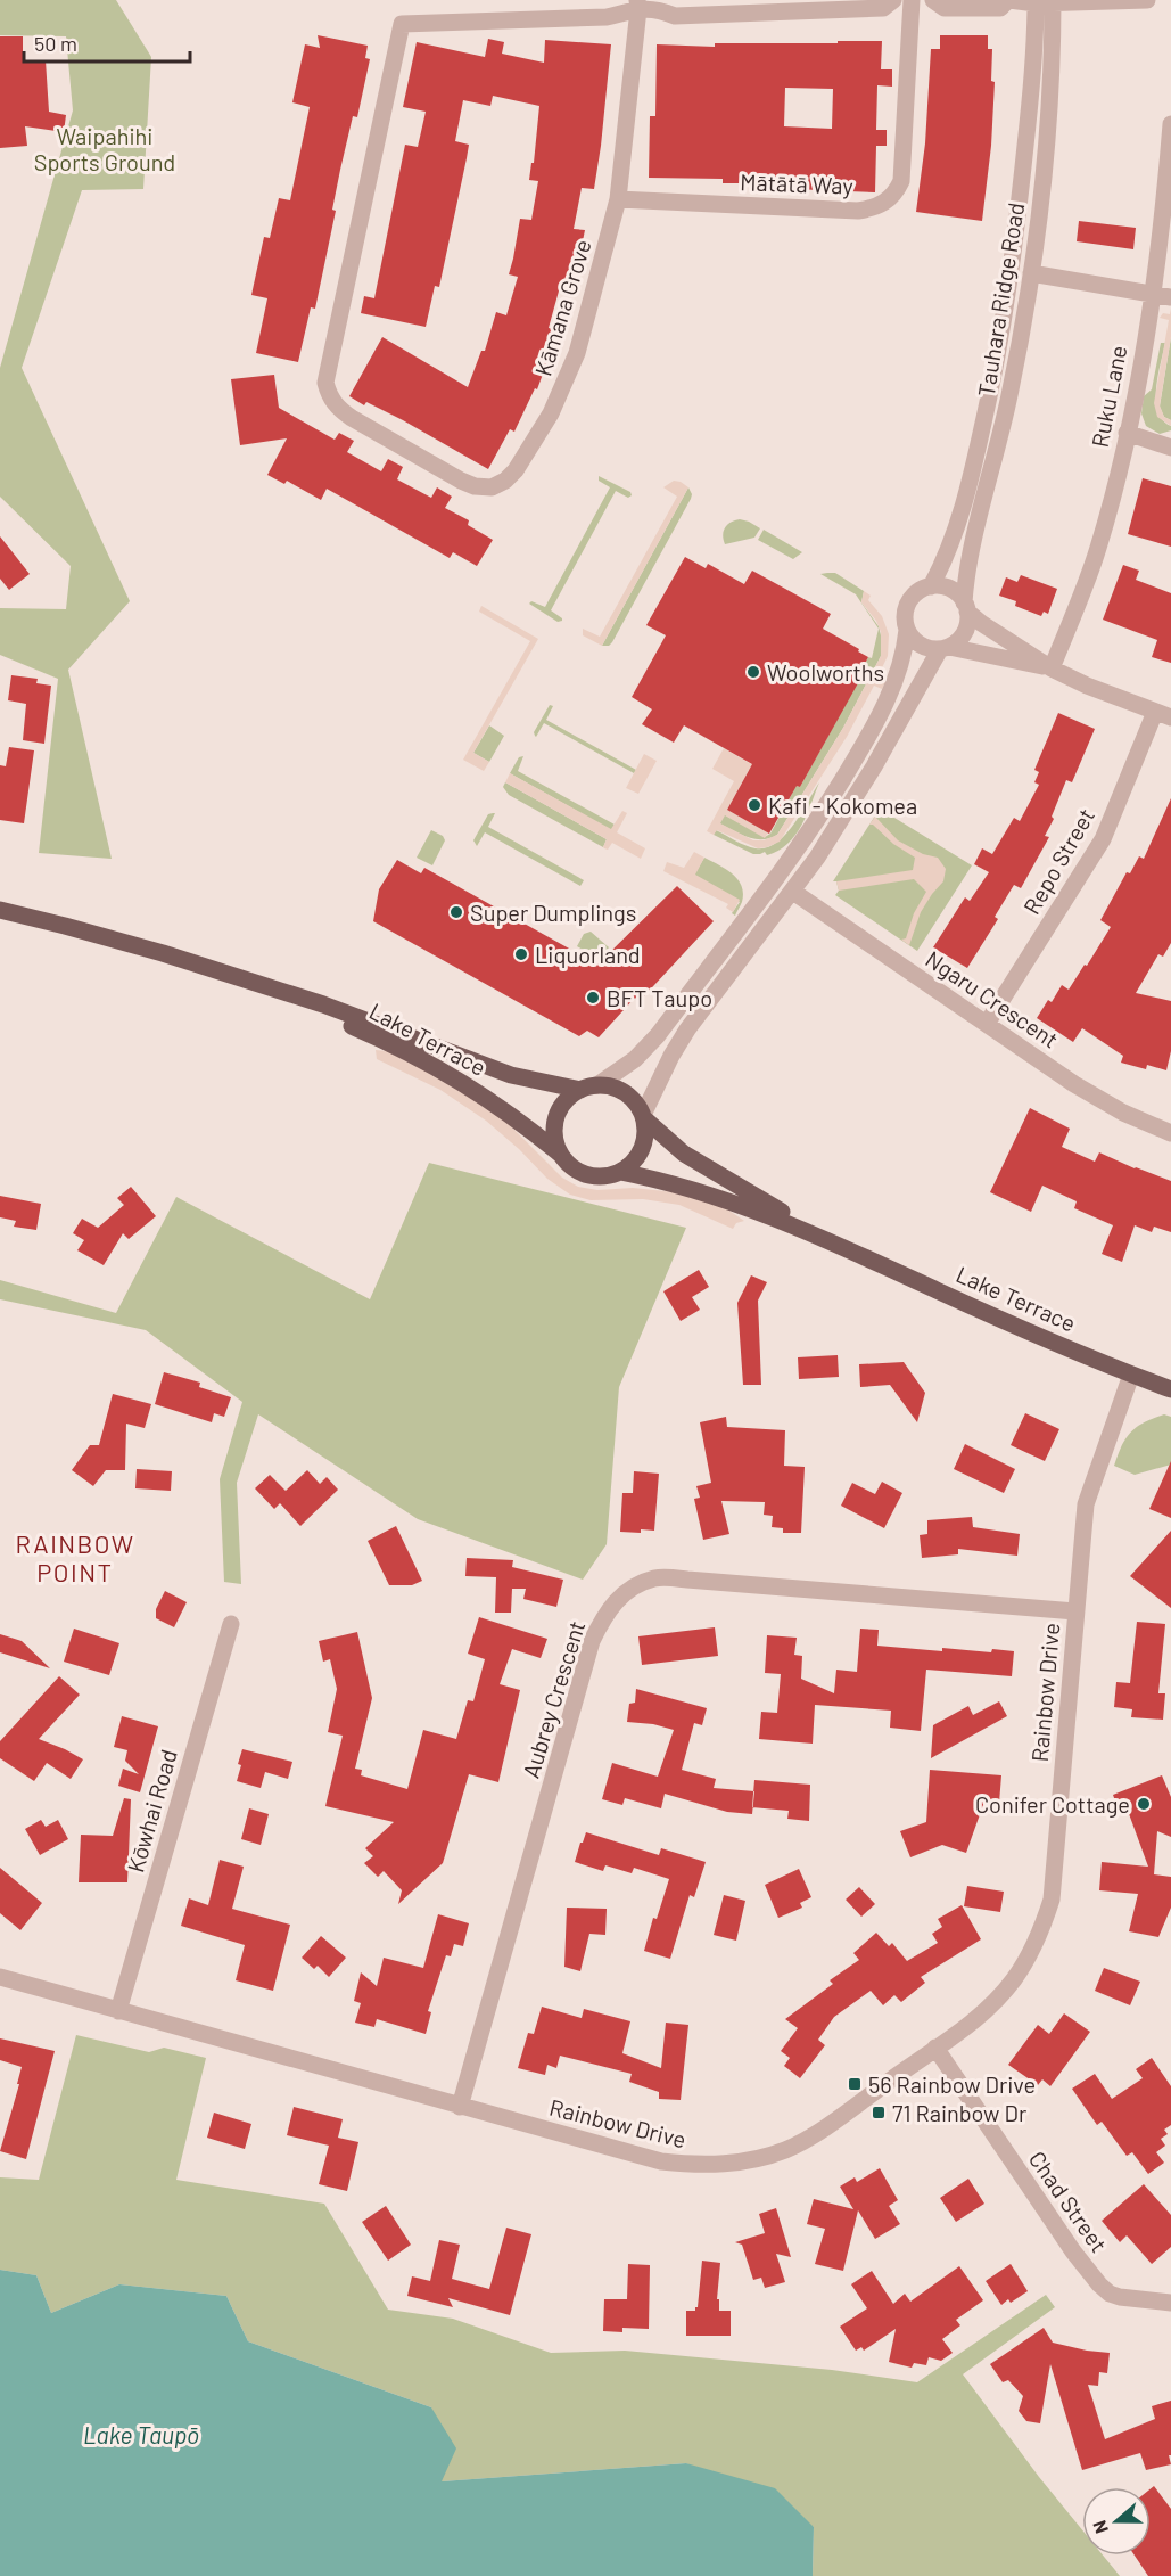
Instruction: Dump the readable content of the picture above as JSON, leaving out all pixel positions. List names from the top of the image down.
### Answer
{
  "streets": {
    "main road": ["Lake Terrace"],
    "street": [
      "Mātātā Way",
      "Tauhara Ridge Road",
      "Kāmana Grove",
      "Ruku Lane",
      "Repo Street",
      "Ngaru Crescent",
      "Rainbow Drive",
      "Aubrey Crescent",
      "Kōwhai Road",
      "Chad Street"
    ]
  },
  "crossings": [
    ["Mātātā Way", "Kāmana Grove"],
    ["Tauhara Ridge Road", "Ngaru Crescent"],
    ["Tauhara Ridge Road", "Lake Terrace"],
    ["Repo Street", "Ngaru Crescent"],
    ["Lake Terrace", "Rainbow Drive"],
    ["Rainbow Drive", "Aubrey Crescent"],
    ["Rainbow Drive", "Kōwhai Road"],
    ["Rainbow Drive", "Chad Street"]
  ],
  "districts": ["RAINBOW POINT"],
  "water": ["Lake Taupō"],
  "parks": ["Waipahihi Sports Ground"],
  "places": {
    "other": [
      "Woolworths",
      "Kafi - Kokomea",
      "Super Dumplings",
      "Liquorland",
      "BFT Taupo",
      "Conifer Cottage"
    ],
    "transit": ["56 Rainbow Drive", "71 Rainbow Dr"]
  },
  "scale_bar": "50 m",
  "north": "left"
}
